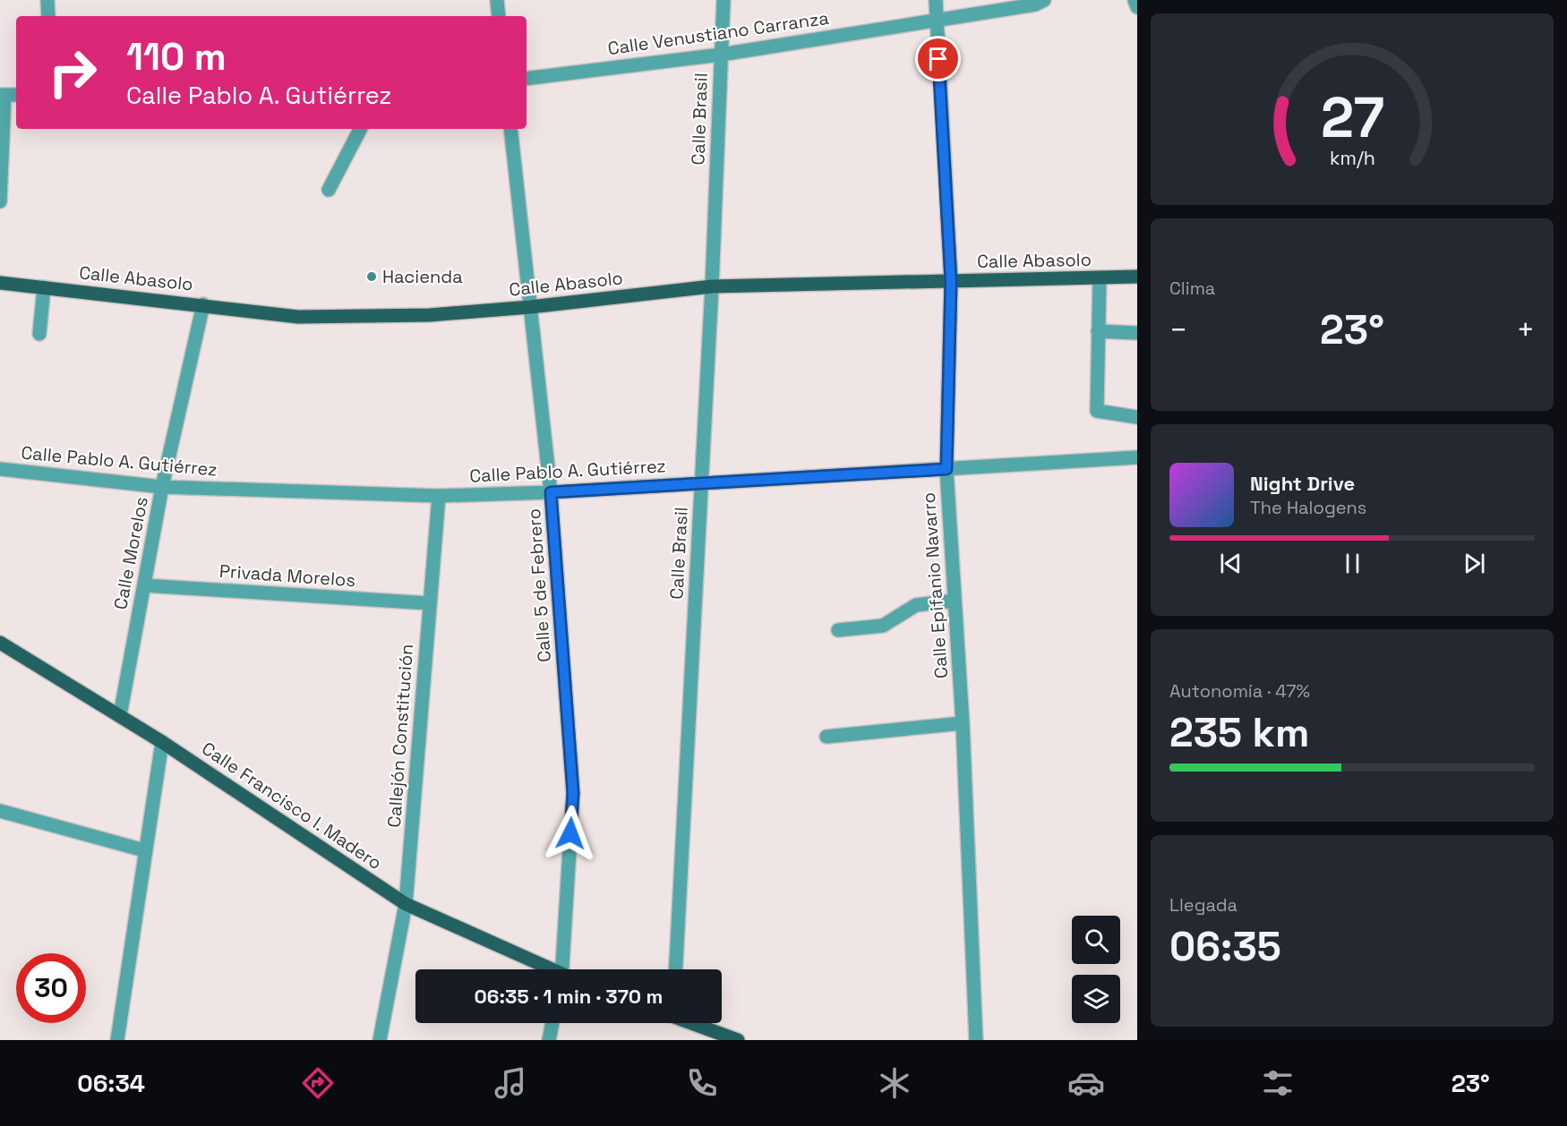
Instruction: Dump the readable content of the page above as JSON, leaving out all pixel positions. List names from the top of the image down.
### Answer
{
  "streets": {
    "main road": ["Calle Abasolo", "Calle Francisco I. Madero"],
    "street": [
      "Calle Venustiano Carranza",
      "Calle Brasil",
      "Calle Pablo A. Gutiérrez",
      "Calle Morelos",
      "Privada Morelos",
      "Calle 5 de Febrero",
      "Calle Epifanio Navarro",
      "Callejón Constitución"
    ]
  },
  "crossings": [
    ["Calle Venustiano Carranza", "Calle Brasil"],
    ["Calle Venustiano Carranza", "Calle Epifanio Navarro"],
    ["Calle Brasil", "Calle Abasolo"],
    ["Calle Brasil", "Calle Pablo A. Gutiérrez"],
    ["Calle Abasolo", "Calle Morelos"],
    ["Calle Abasolo", "Calle 5 de Febrero"],
    ["Calle Abasolo", "Calle Epifanio Navarro"],
    ["Calle Pablo A. Gutiérrez", "Calle Morelos"],
    ["Calle Pablo A. Gutiérrez", "Calle 5 de Febrero"],
    ["Calle Pablo A. Gutiérrez", "Calle Epifanio Navarro"],
    ["Calle Pablo A. Gutiérrez", "Callejón Constitución"],
    ["Calle Morelos", "Privada Morelos"],
    ["Calle Morelos", "Calle Francisco I. Madero"],
    ["Privada Morelos", "Callejón Constitución"],
    ["Callejón Constitución", "Calle Francisco I. Madero"]
  ],
  "places": ["Hacienda"],
  "page": {
    "turn": ["110 m", "Calle Pablo A. Gutiérrez"],
    "tile": [
      "Clima",
      ["Autonomía · 47%", "235 km"],
      ["Llegada", "06:35"]
    ],
    "heat": ["−", "23°", "+"],
    "song": ["Night Drive", "The Halogens"],
    "limit": "30",
    "trip": "06:35 · 1 min · 370 m",
    "tabs": ["06:34", "23°"],
    "gauge": ["27", "km/h"]
  }
}
